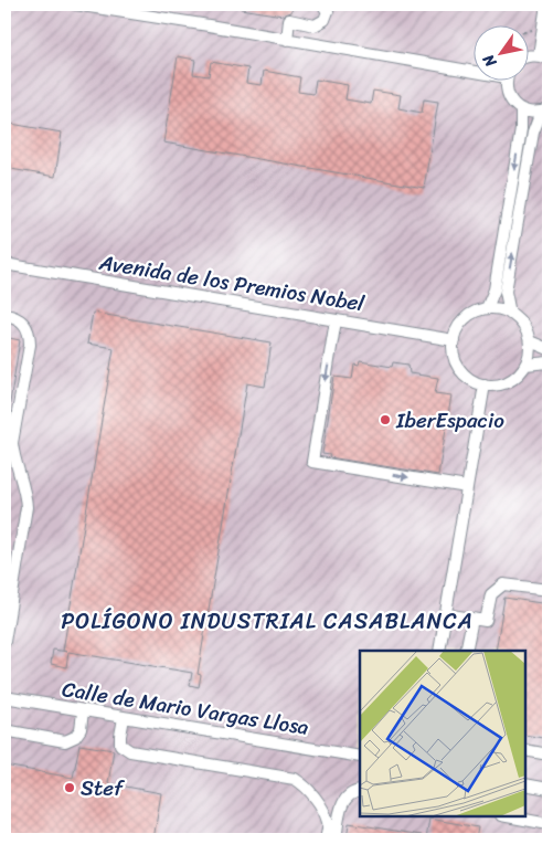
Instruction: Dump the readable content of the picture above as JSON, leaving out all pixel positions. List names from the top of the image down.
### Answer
{
  "streets": {
    "street": ["Avenida de los Premios Nobel", "Calle de Mario Vargas Llosa"]
  },
  "districts": ["POLÍGONO INDUSTRIAL CASABLANCA"],
  "places": ["IberEspacio", "Stef"],
  "north": "bottom left"
}
